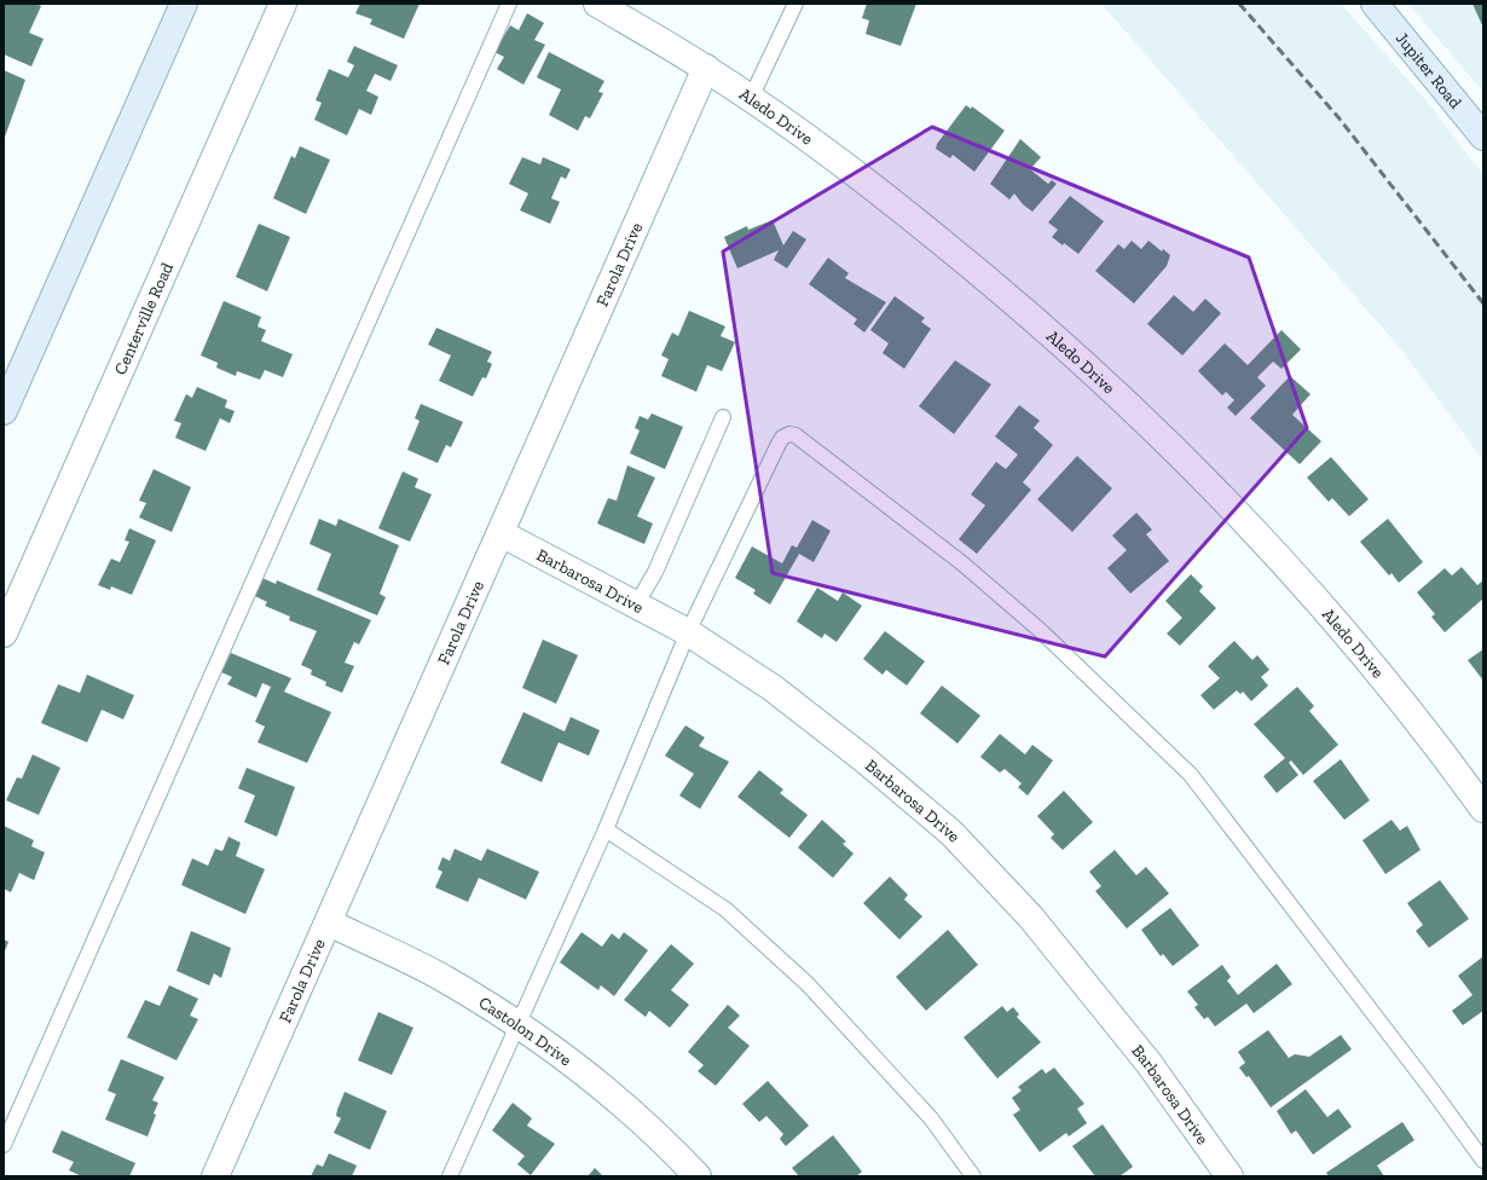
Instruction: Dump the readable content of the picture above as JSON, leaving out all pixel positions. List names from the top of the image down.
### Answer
{
  "streets": {
    "street": [
      "Jupiter Road",
      "Aledo Drive",
      "Farola Drive",
      "Centerville Road",
      "Barbarosa Drive",
      "Castolon Drive"
    ]
  },
  "crossings": [
    ["Aledo Drive", "Farola Drive"],
    ["Farola Drive", "Barbarosa Drive"],
    ["Farola Drive", "Castolon Drive"]
  ]
}
